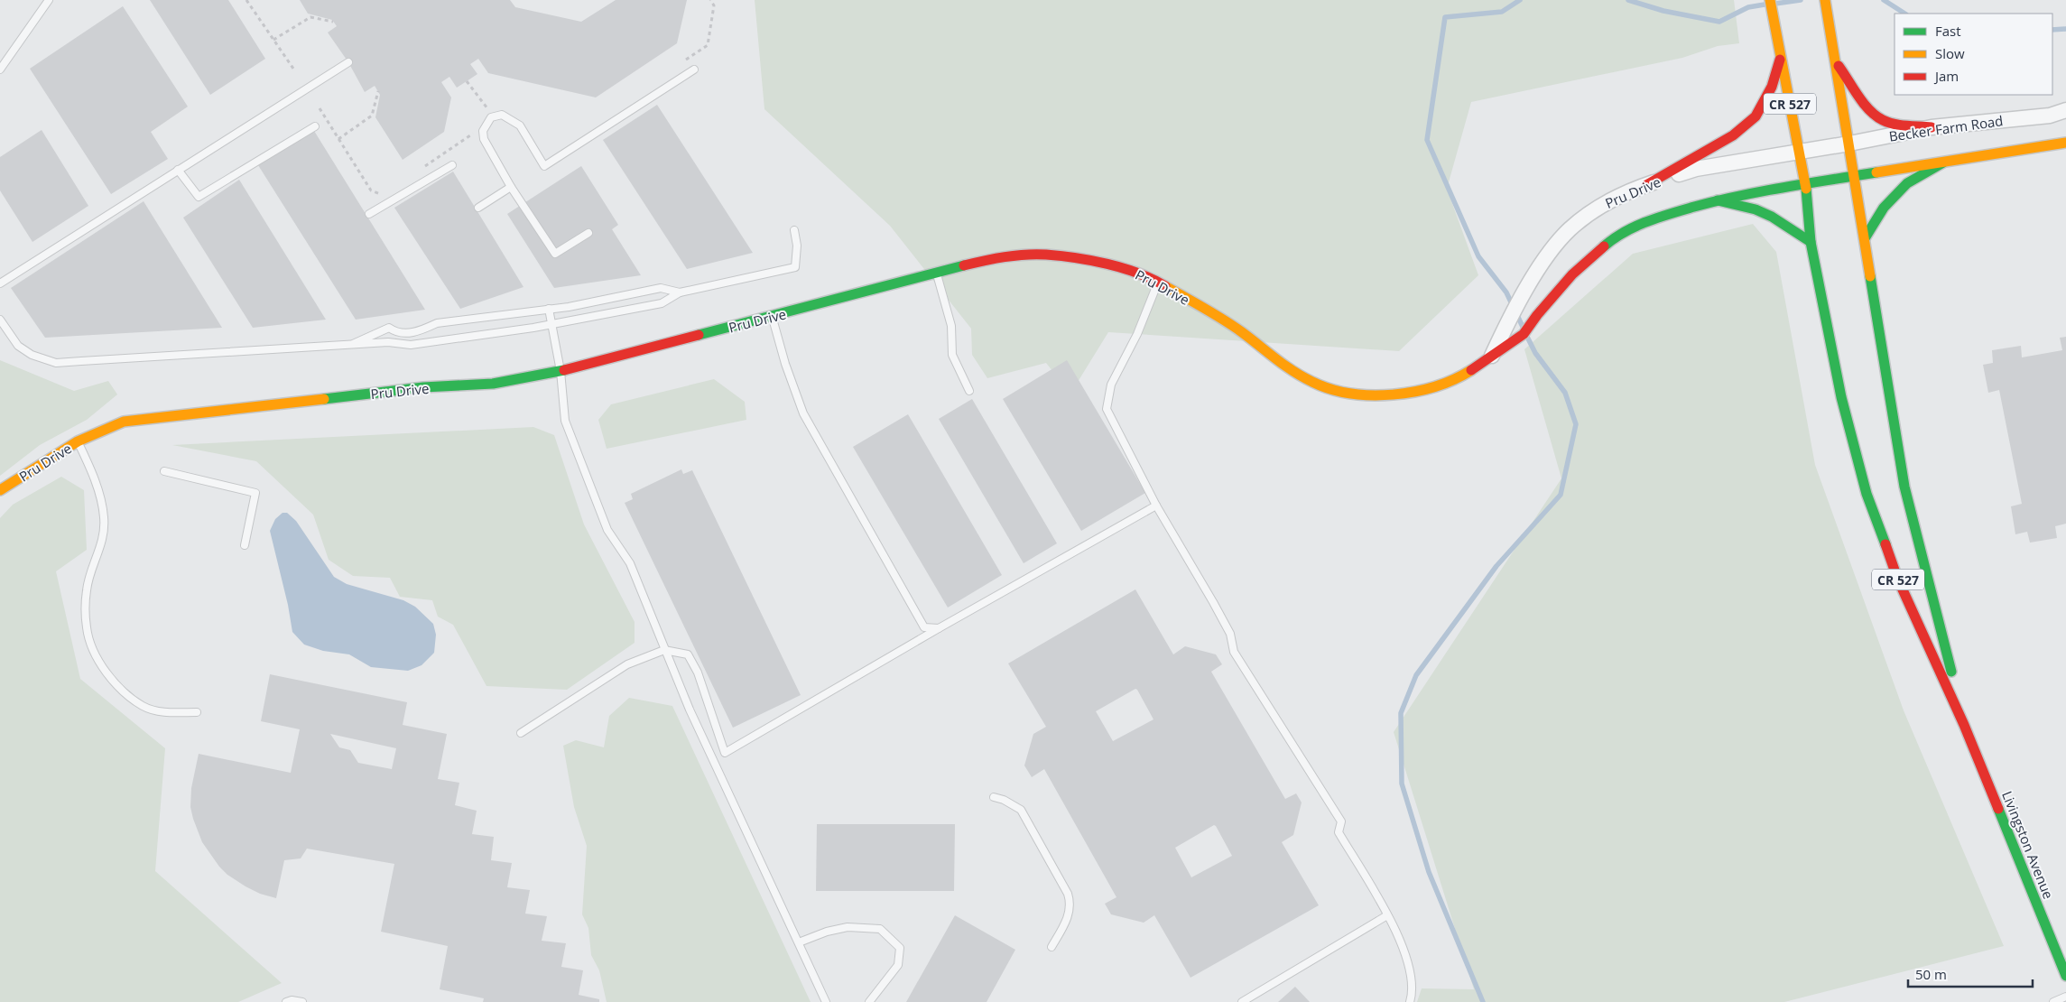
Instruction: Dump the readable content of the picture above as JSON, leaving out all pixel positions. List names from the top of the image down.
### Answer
{
  "streets": {
    "main road": ["CR 527", "Pru Drive", "Livingston Avenue"],
    "street": ["Becker Farm Road"]
  },
  "crossings": [
    ["CR 527", "Becker Farm Road"],
    ["CR 527", "Pru Drive"],
    ["CR 527", "Livingston Avenue"],
    ["Becker Farm Road", "Pru Drive"]
  ],
  "legend": ["Fast", "Slow", "Jam"],
  "scale_bar": "50 m"
}
